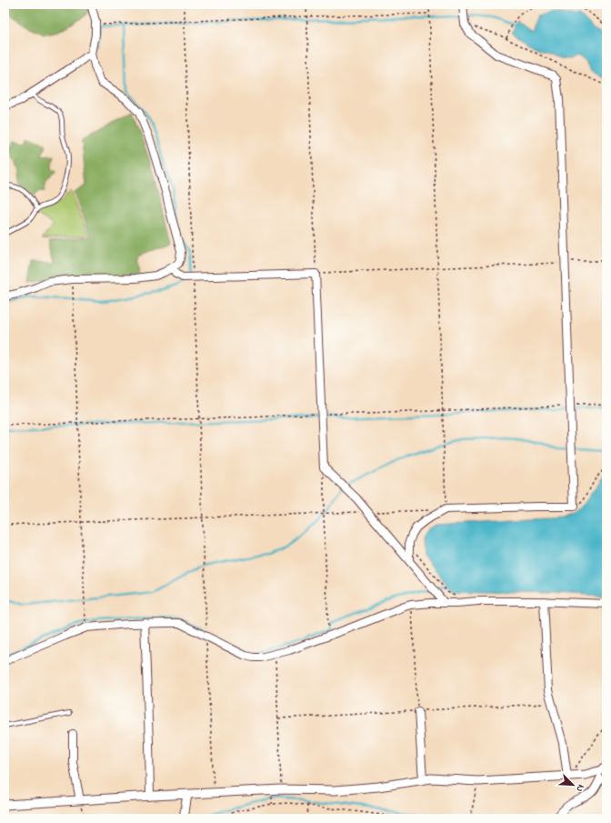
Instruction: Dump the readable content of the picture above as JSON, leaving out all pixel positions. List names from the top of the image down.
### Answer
{
  "north": "bottom right"
}
